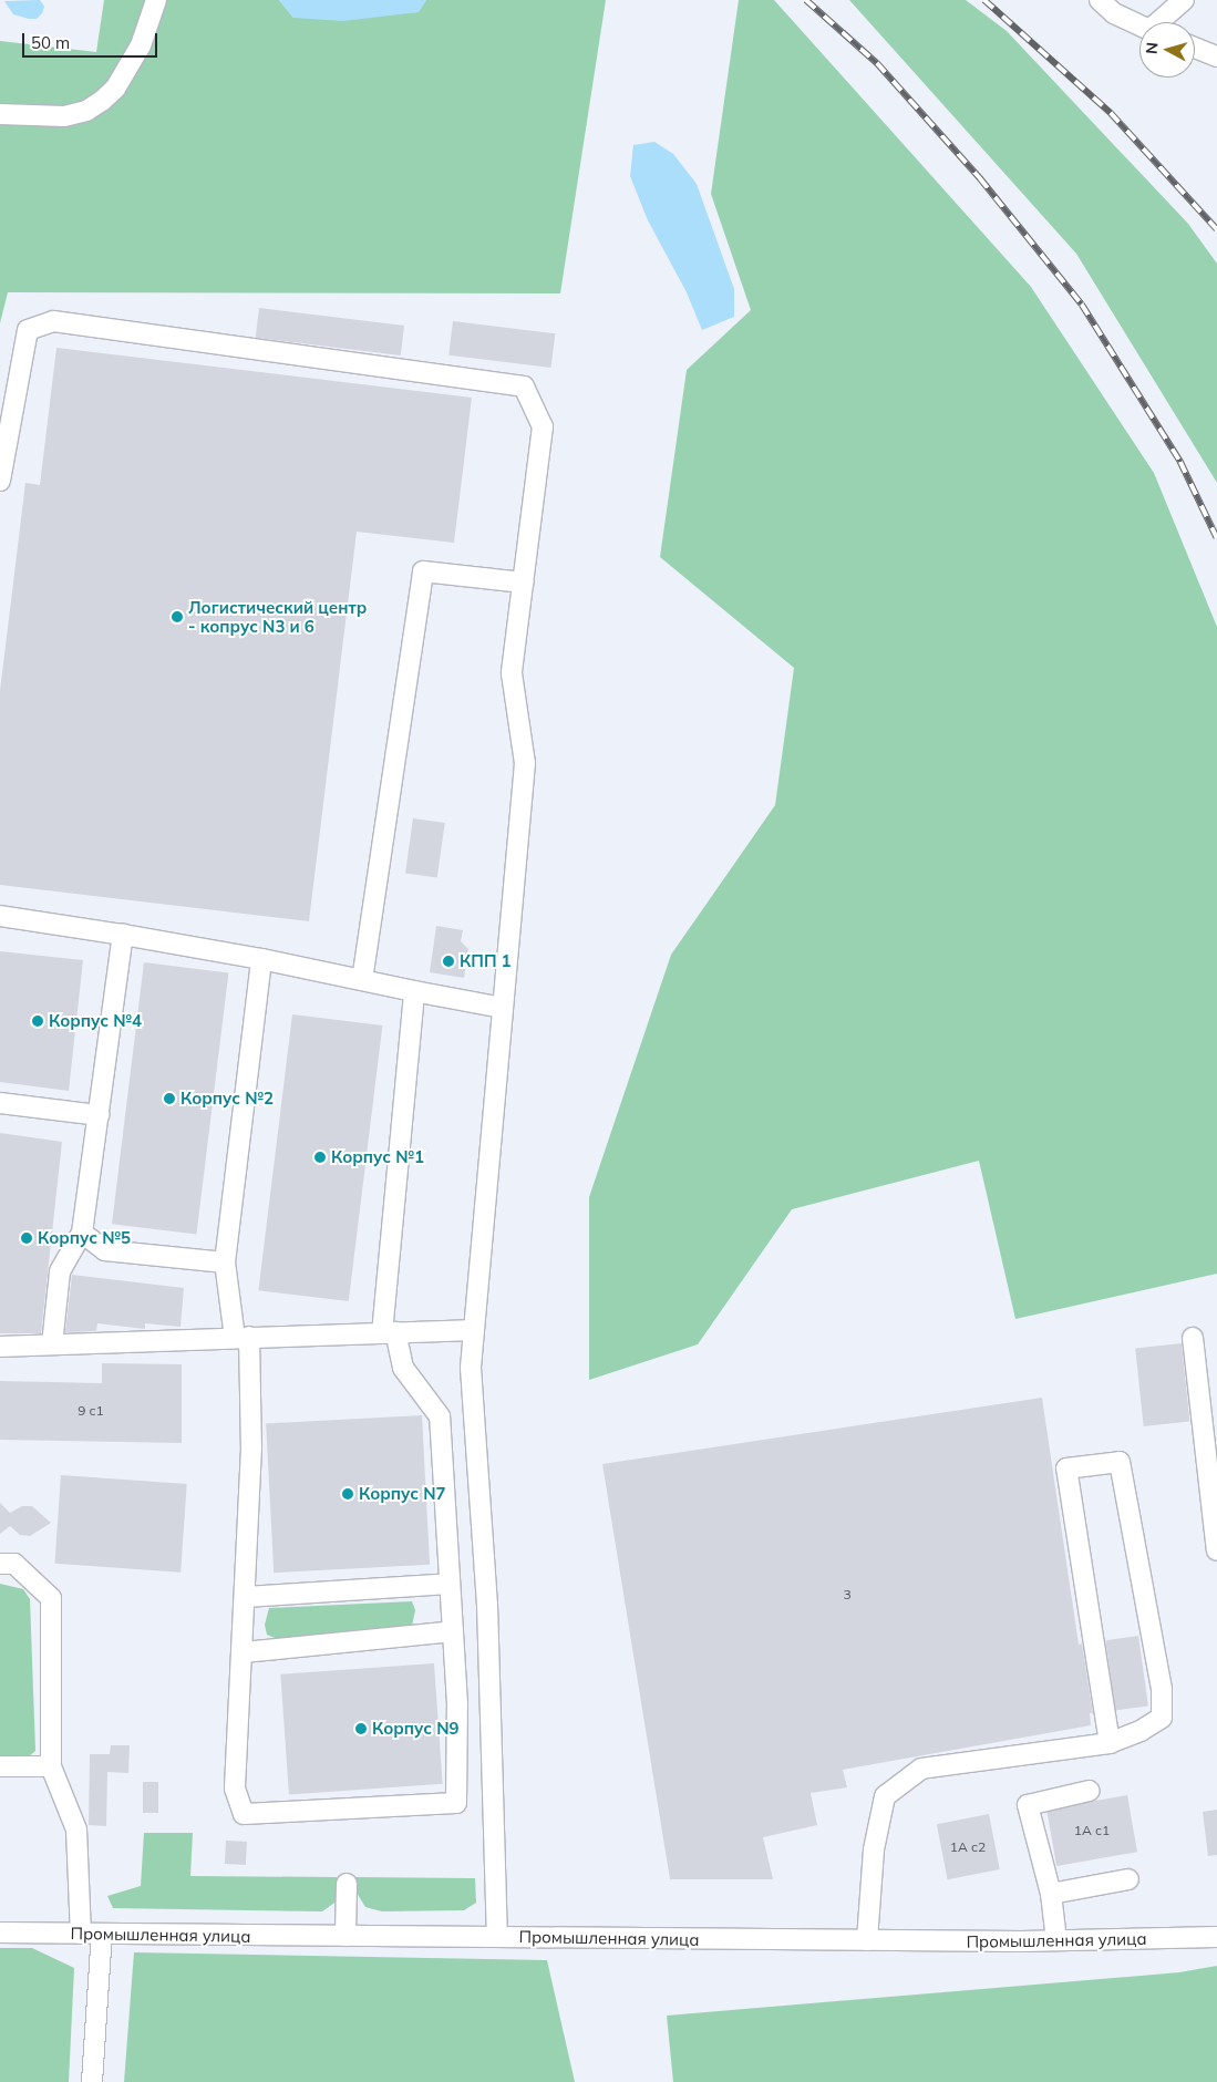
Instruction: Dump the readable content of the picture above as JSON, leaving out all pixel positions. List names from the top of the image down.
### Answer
{
  "streets": {
    "street": ["Промышленная улица"]
  },
  "places": [
    "Логистический центр - копрус N3 и 6",
    "КПП 1",
    "Корпус №4",
    "Корпус №2",
    "Корпус №1",
    "Корпус №5",
    "Корпус N7",
    "Корпус N9"
  ],
  "house_numbers": [
    "9 с1",
    "3",
    "1А с1",
    "1А с2"
  ],
  "scale_bar": "50 m",
  "north": "left"
}
